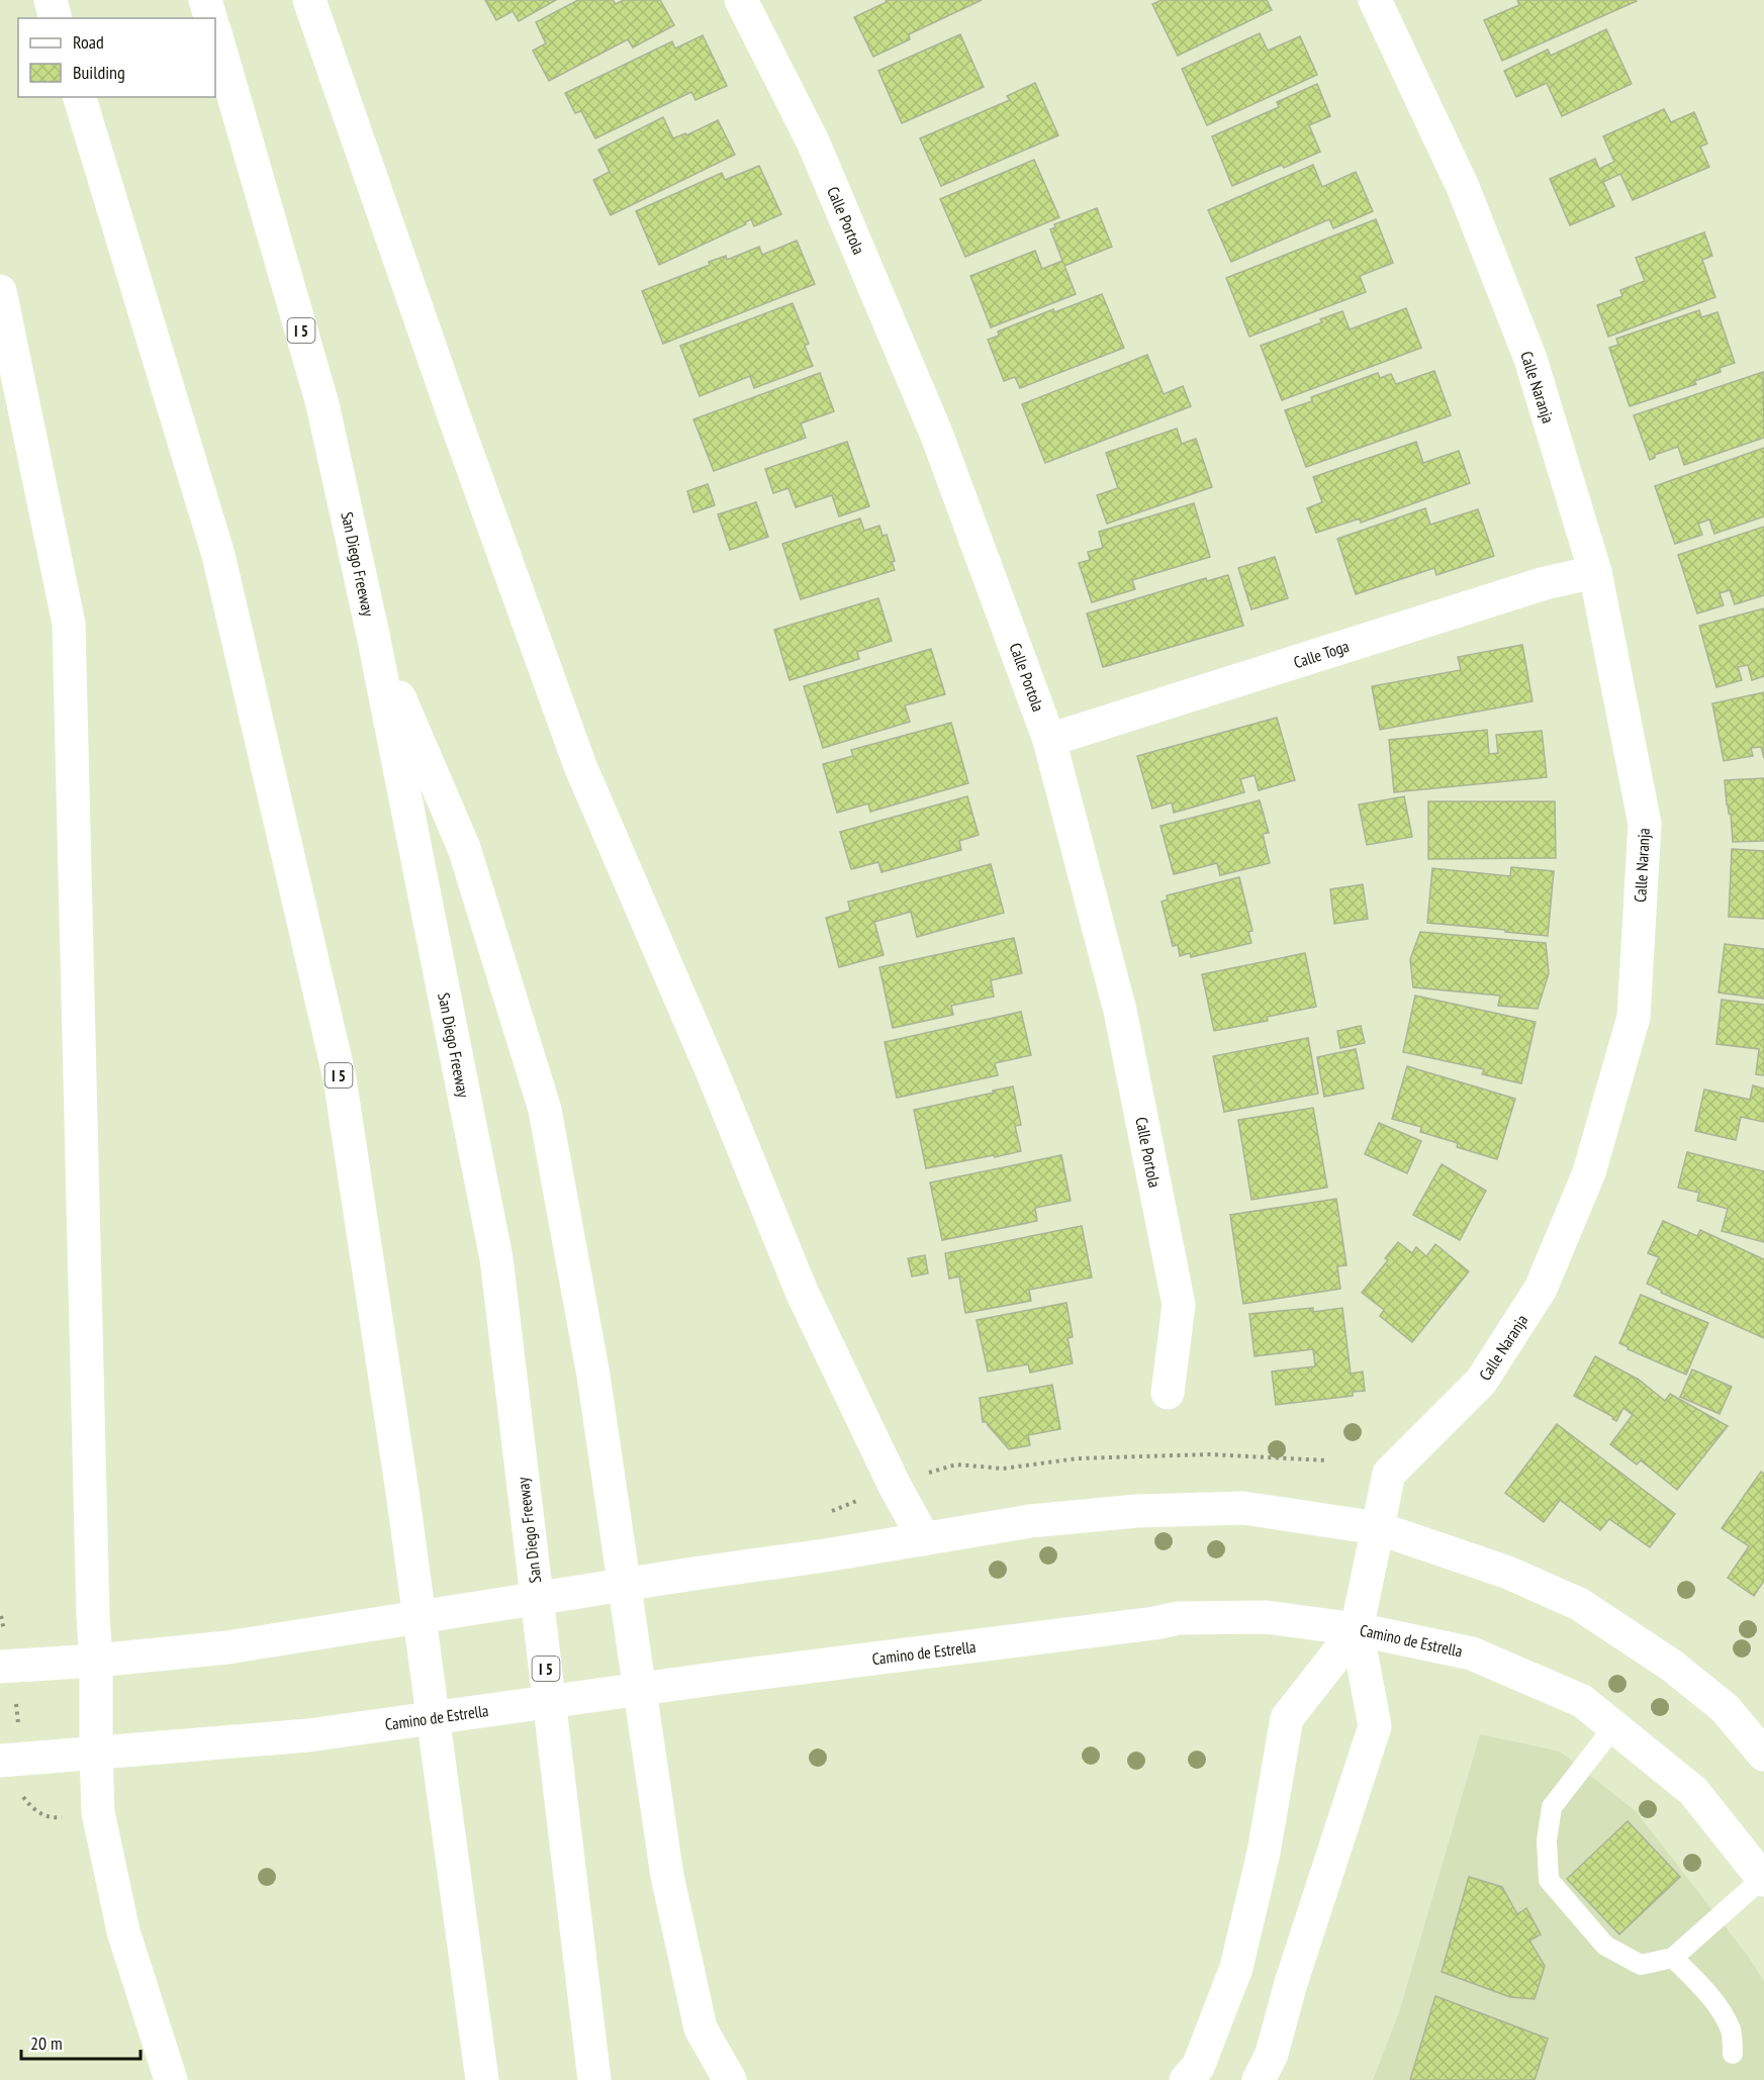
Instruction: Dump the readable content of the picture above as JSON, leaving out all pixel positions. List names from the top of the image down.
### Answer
{
  "streets": {
    "main road": [
      "Calle Portola",
      "I 5",
      "Calle Naranja",
      "San Diego Freeway",
      "Calle Toga",
      "Camino de Estrella"
    ]
  },
  "crossings": [
    ["Calle Portola", "Calle Toga"],
    ["Calle Naranja", "Calle Toga"],
    ["Calle Naranja", "Camino de Estrella"]
  ],
  "legend": ["Road", "Building"],
  "scale_bar": "20 m"
}
